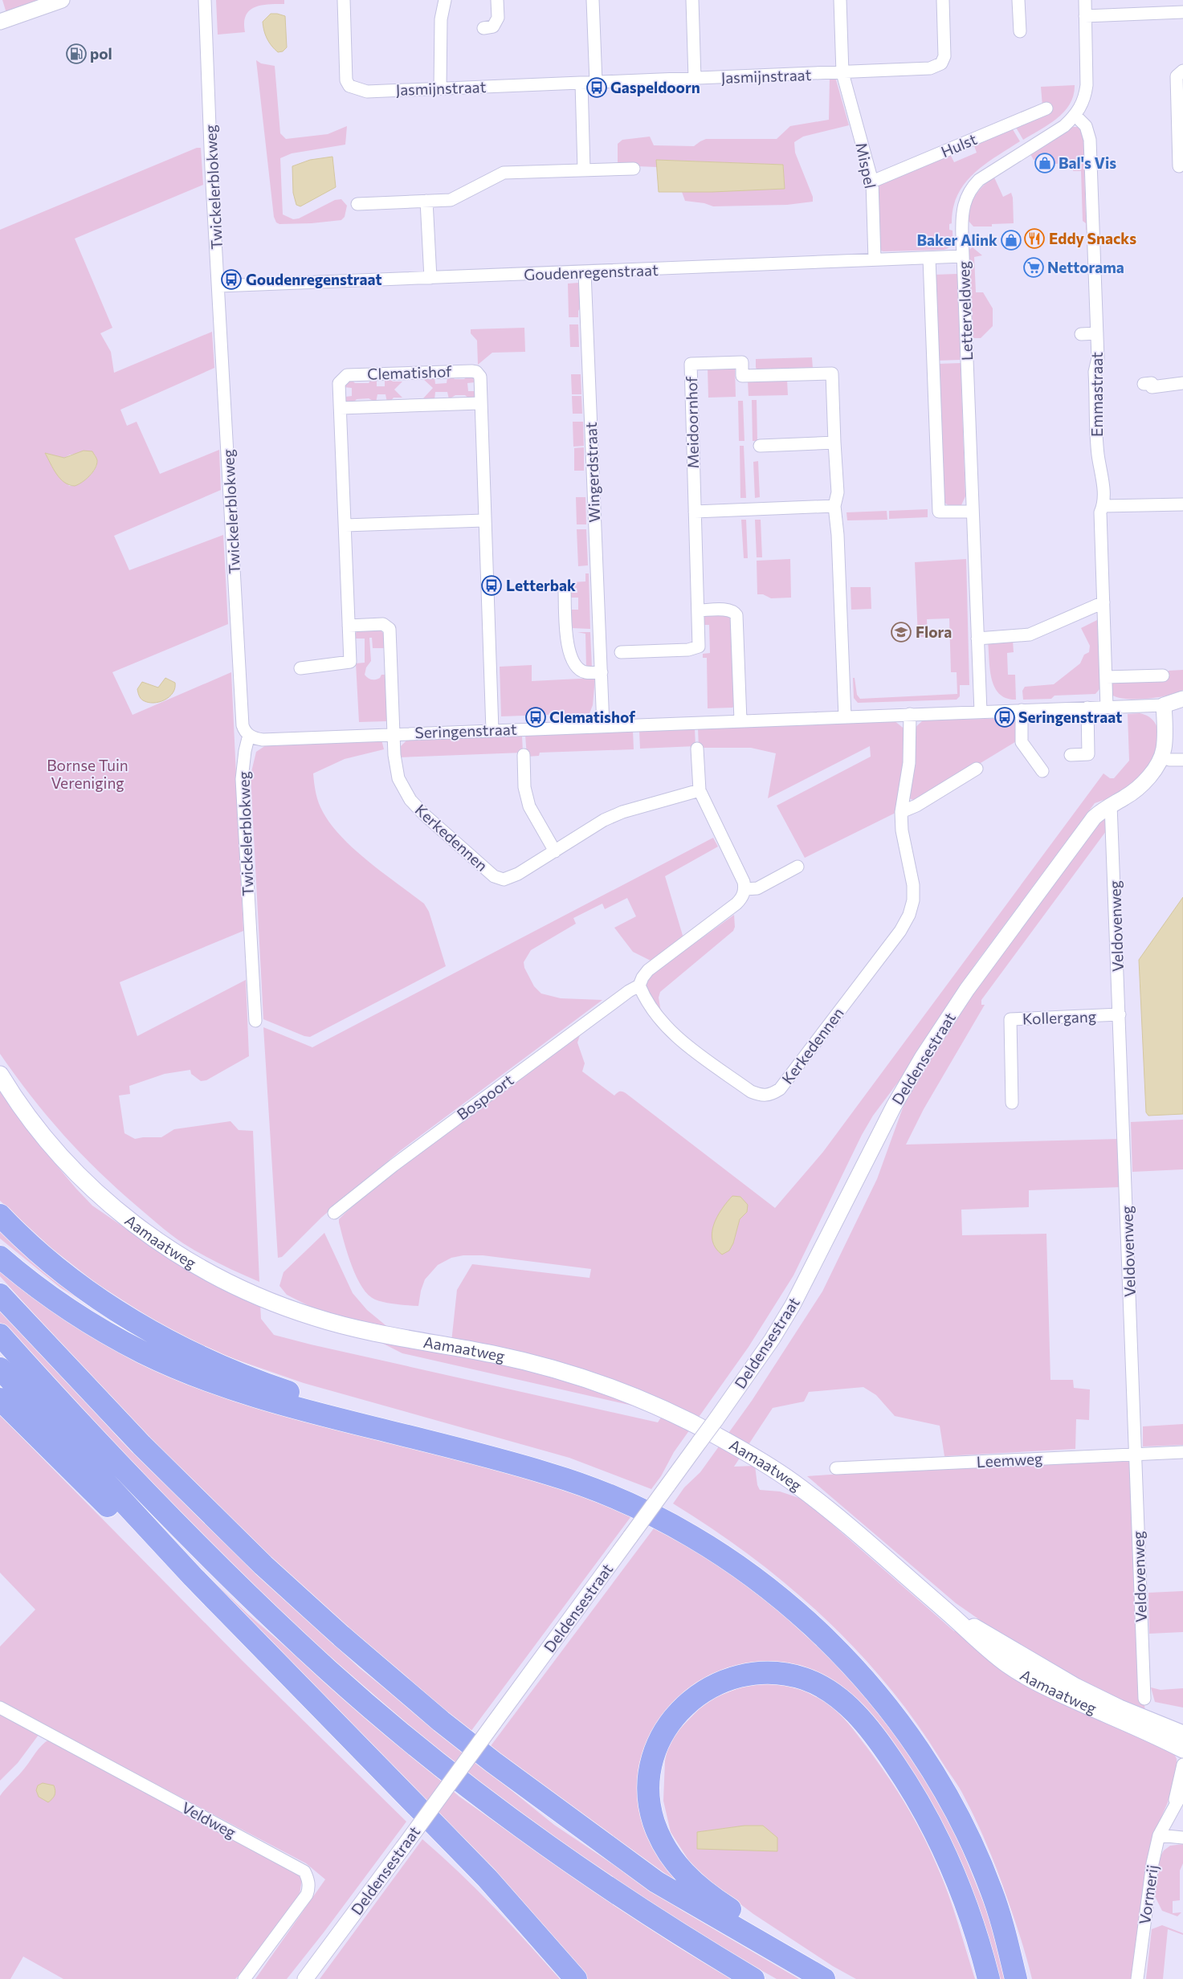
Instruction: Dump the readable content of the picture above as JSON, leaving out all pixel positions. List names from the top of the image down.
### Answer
{
  "streets": {
    "main road": ["Aamaatweg"],
    "street": [
      "Jasmijnstraat",
      "Hulst",
      "Mispel",
      "Twickelerblokweg",
      "Goudenregenstraat",
      "Letterveldweg",
      "Clematishof",
      "Emmastraat",
      "Meidoornhof",
      "Wingerdstraat",
      "Seringenstraat",
      "Kerkedennen",
      "Veldovenweg",
      "Kollergang",
      "Deldensestraat",
      "Bospoort",
      "Leemweg",
      "Veldweg",
      "Vormerij"
    ]
  },
  "crossings": [
    ["Jasmijnstraat", "Mispel"],
    ["Hulst", "Mispel"],
    ["Mispel", "Goudenregenstraat"],
    ["Twickelerblokweg", "Goudenregenstraat"],
    ["Twickelerblokweg", "Seringenstraat"],
    ["Goudenregenstraat", "Letterveldweg"],
    ["Goudenregenstraat", "Wingerdstraat"],
    ["Letterveldweg", "Emmastraat"],
    ["Letterveldweg", "Seringenstraat"],
    ["Clematishof", "Seringenstraat"],
    ["Emmastraat", "Seringenstraat"],
    ["Meidoornhof", "Seringenstraat"],
    ["Wingerdstraat", "Seringenstraat"],
    ["Seringenstraat", "Kerkedennen"],
    ["Seringenstraat", "Deldensestraat"],
    ["Kerkedennen", "Bospoort"],
    ["Veldovenweg", "Kollergang"],
    ["Veldovenweg", "Deldensestraat"],
    ["Veldovenweg", "Leemweg"]
  ],
  "parks": ["Bornse Tuin Vereniging"],
  "places": {
    "fuel station": ["pol"],
    "bus stop": [
      "Gaspeldoorn",
      "Goudenregenstraat",
      "Letterbak",
      "Clematishof",
      "Seringenstraat"
    ],
    "shop": ["Bal's Vis", "Baker Alink"],
    "restaurant": ["Eddy Snacks"],
    "supermarket": ["Nettorama"],
    "school or university": ["Flora"]
  }
}
